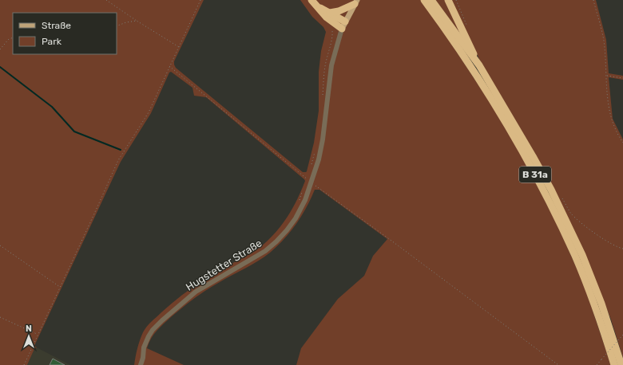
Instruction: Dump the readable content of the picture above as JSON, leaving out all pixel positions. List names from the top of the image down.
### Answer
{
  "streets": {
    "highway": ["B 31a"],
    "main road": ["Hugstetter Straße"]
  },
  "legend": ["Straße", "Park"],
  "north": "top"
}
